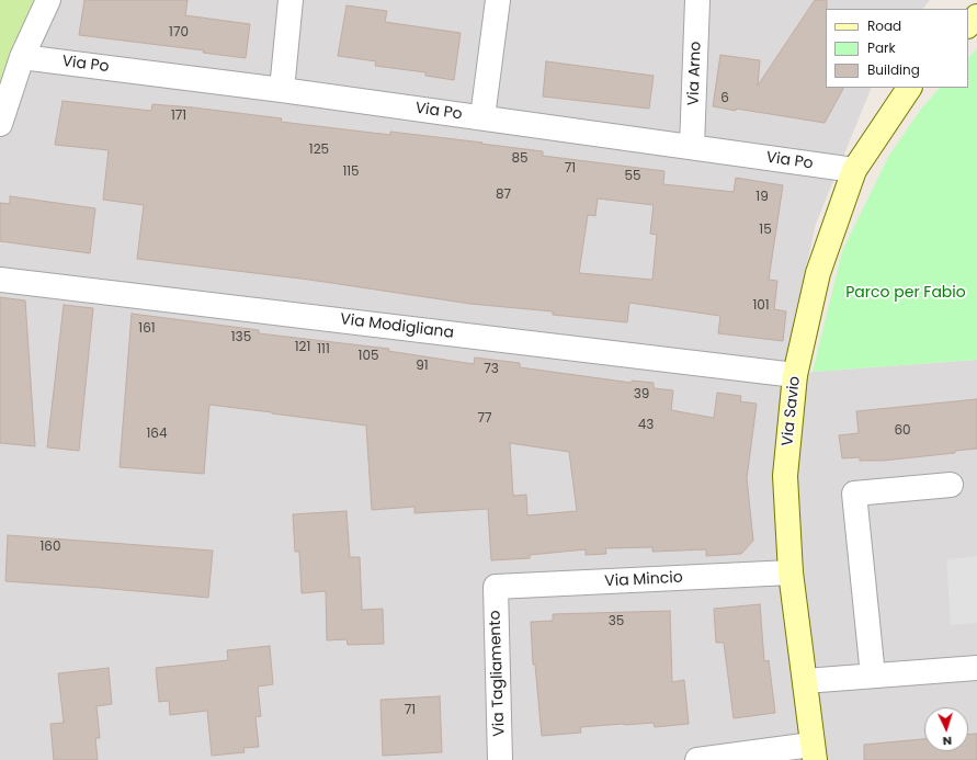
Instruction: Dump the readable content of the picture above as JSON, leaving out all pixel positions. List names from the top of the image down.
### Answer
{
  "streets": {
    "street": [
      "Via Po",
      "Via Arno",
      "Via Modigliana",
      "Via Savio",
      "Via Mincio",
      "Via Tagliamento"
    ]
  },
  "crossings": [
    ["Via Po", "Via Arno"],
    ["Via Po", "Via Savio"],
    ["Via Modigliana", "Via Savio"],
    ["Via Savio", "Via Mincio"],
    ["Via Mincio", "Via Tagliamento"]
  ],
  "parks": ["Parco per Fabio"],
  "house_numbers": [
    "170",
    "6",
    "171",
    "125",
    "85",
    "71",
    "115",
    "55",
    "87",
    "19",
    "15",
    "101",
    "161",
    "135",
    "121",
    "111",
    "105",
    "91",
    "73",
    "39",
    "77",
    "43",
    "60",
    "164",
    "160",
    "35",
    "71"
  ],
  "legend": ["Road", "Park", "Building"],
  "north": "bottom"
}
